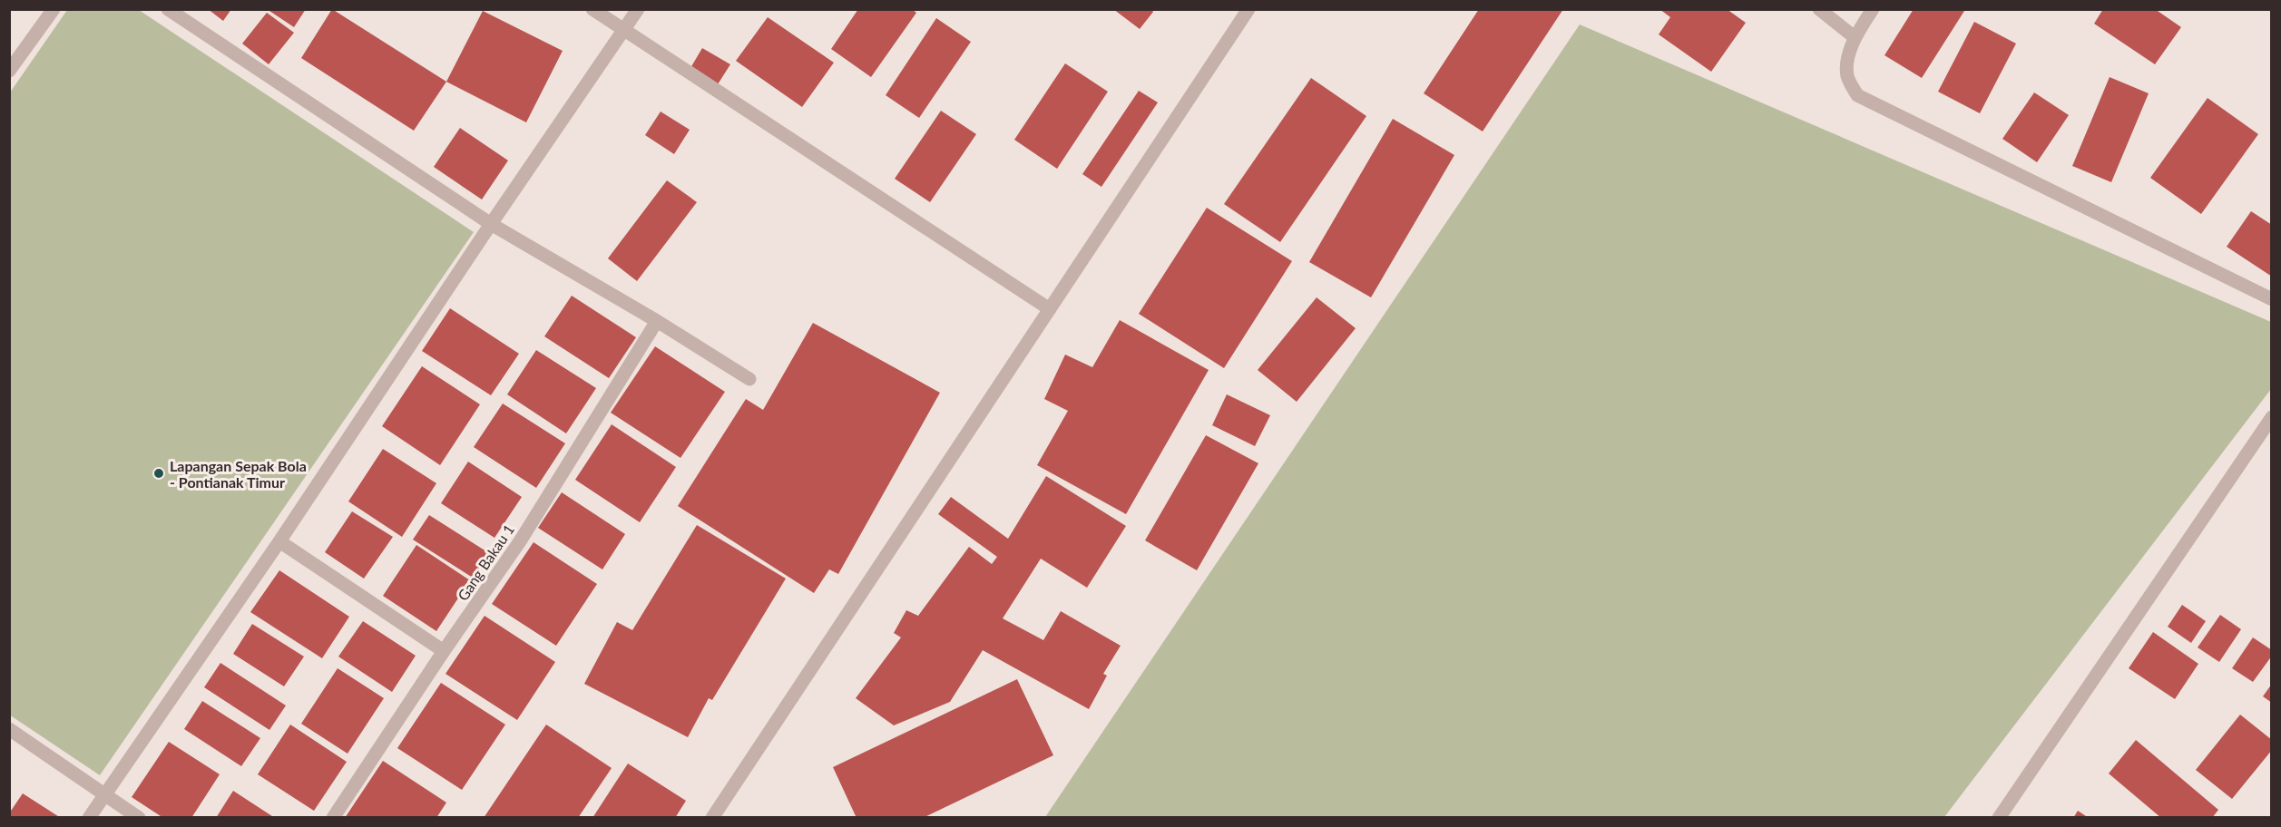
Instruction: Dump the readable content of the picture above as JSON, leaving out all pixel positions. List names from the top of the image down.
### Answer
{
  "streets": {
    "street": ["Gang Bakau 1"]
  },
  "places": ["Lapangan Sepak Bola - Pontianak Timur"]
}
